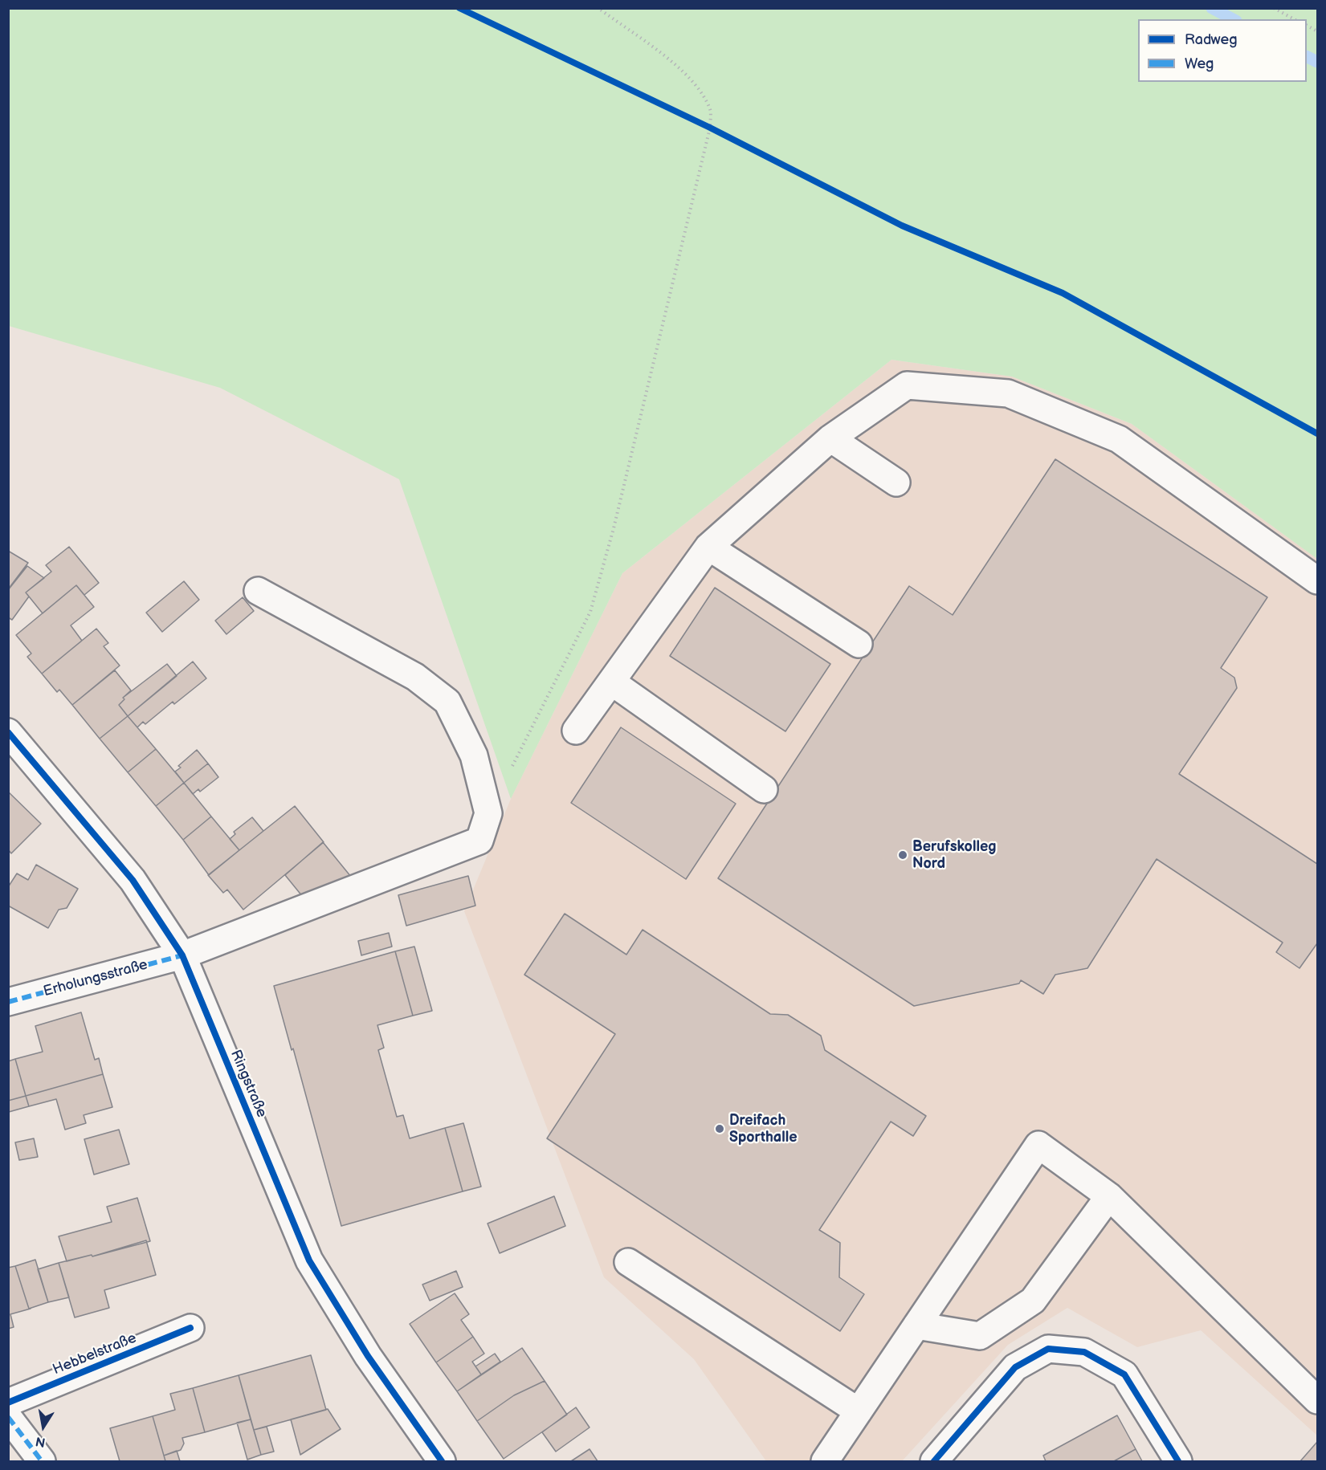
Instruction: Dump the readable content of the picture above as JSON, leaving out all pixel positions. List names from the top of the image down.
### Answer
{
  "streets": {
    "street": ["Erholungsstraße", "Ringstraße", "Hebbelstraße"]
  },
  "crossings": [
    ["Erholungsstraße", "Ringstraße"]
  ],
  "places": ["Berufskolleg Nord", "Dreifach Sporthalle"],
  "legend": ["Radweg", "Weg"],
  "north": "bottom"
}
